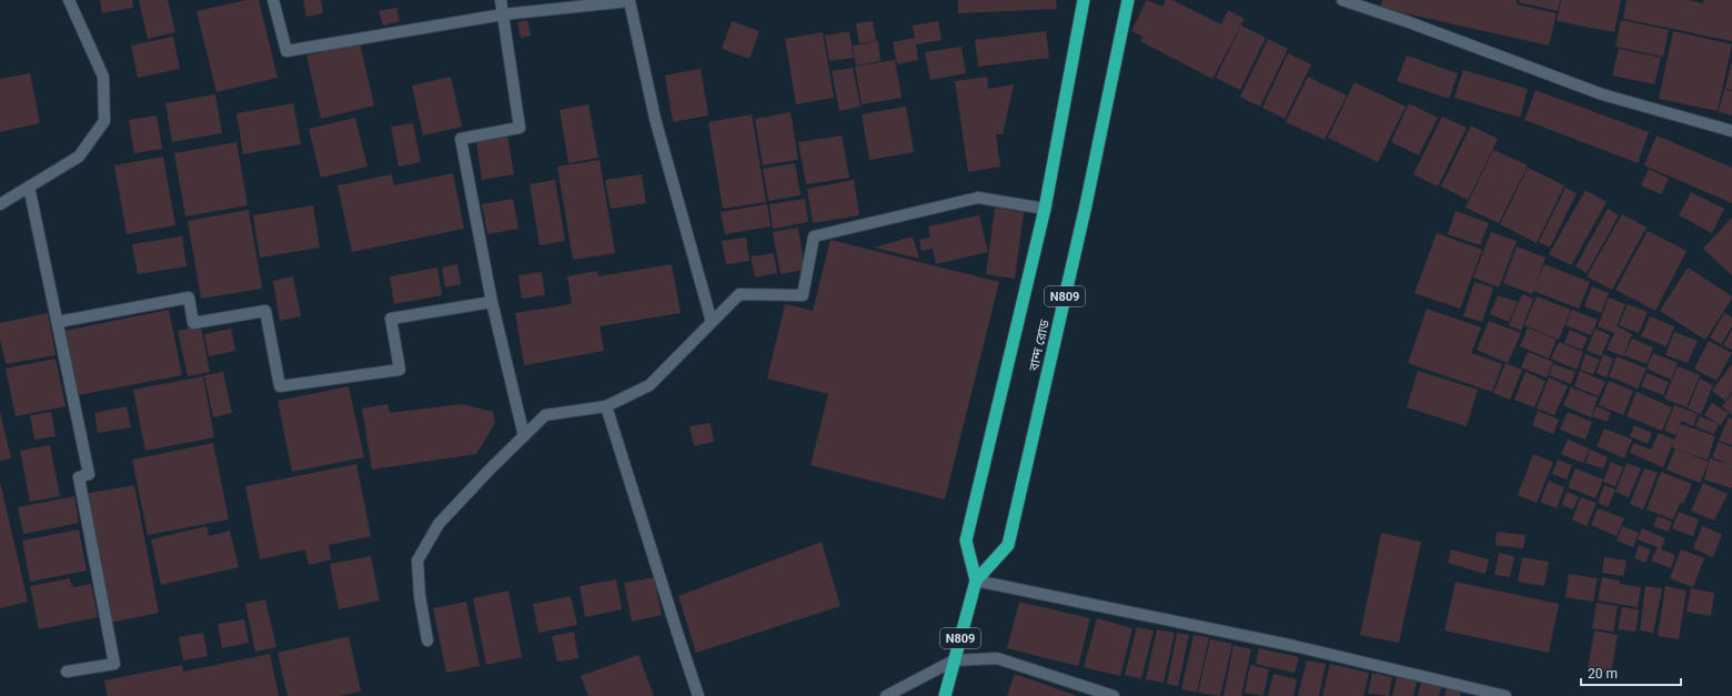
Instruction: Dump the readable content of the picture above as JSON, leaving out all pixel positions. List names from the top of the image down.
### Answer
{
  "streets": {
    "highway": ["N809", "বান্দ রোড"]
  },
  "scale_bar": "20 m"
}
